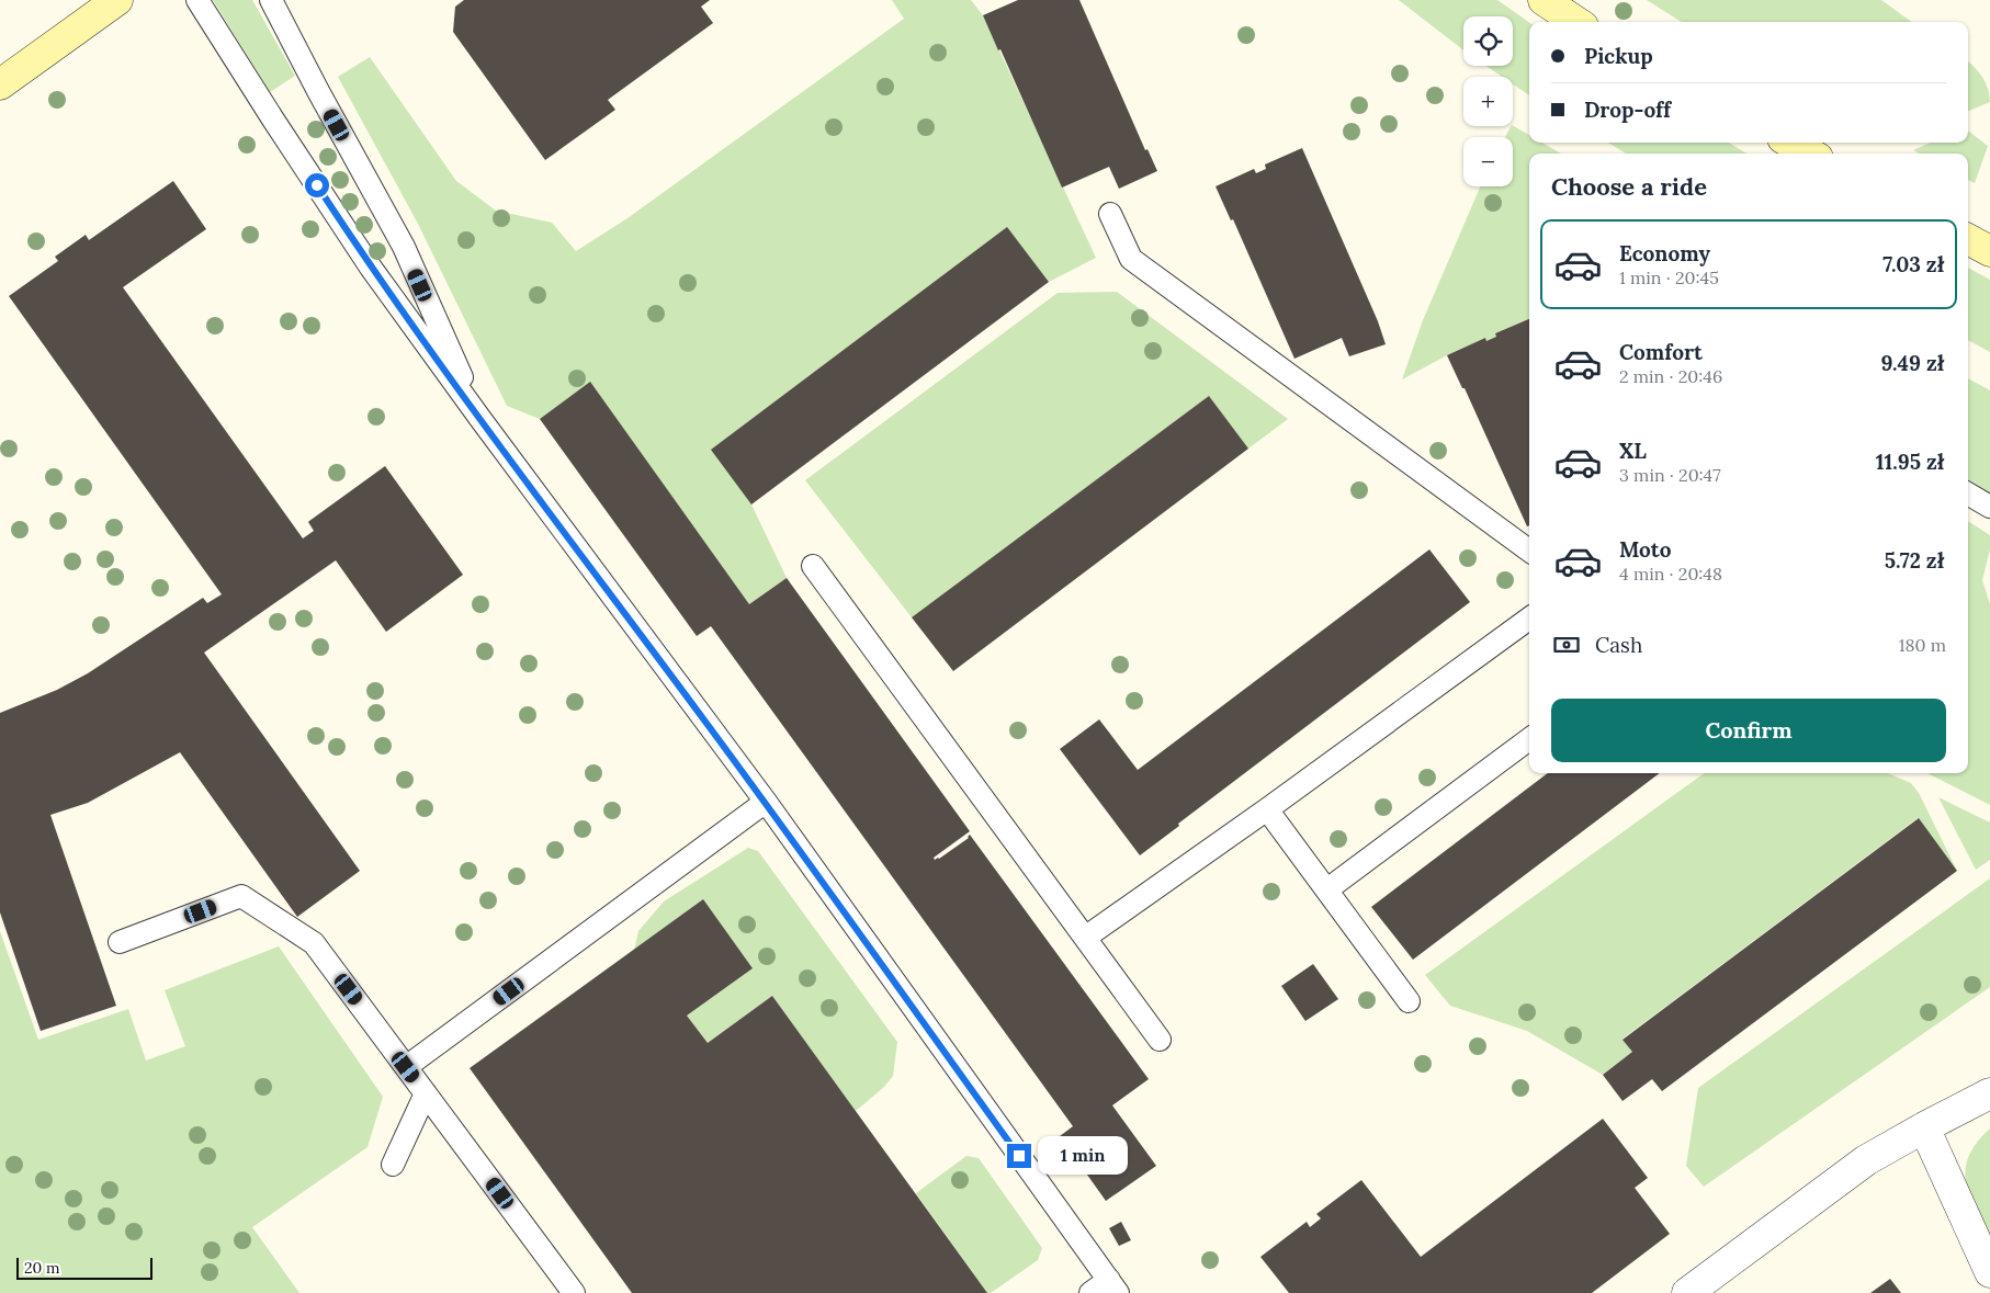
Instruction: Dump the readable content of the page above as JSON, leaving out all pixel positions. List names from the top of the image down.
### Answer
{
  "scale_bar": "20 m",
  "page": {
    "map_buttons": ["+", "−"],
    "banner": ["Pickup", "Drop-off"],
    "heading": "Choose a ride",
    "list": [
      {
        "name": "Economy",
        "note": "1 min · 20:45",
        "value": "7.03 zł"
      },
      {
        "name": "Comfort",
        "note": "2 min · 20:46",
        "value": "9.49 zł"
      },
      {
        "name": "XL",
        "note": "3 min · 20:47",
        "value": "11.95 zł"
      },
      {
        "name": "Moto",
        "note": "4 min · 20:48",
        "value": "5.72 zł"
      }
    ],
    "pay": ["Cash", "180 m"],
    "buttons": "Confirm",
    "bubble": "1 min",
    "scale": "20 m"
  }
}
